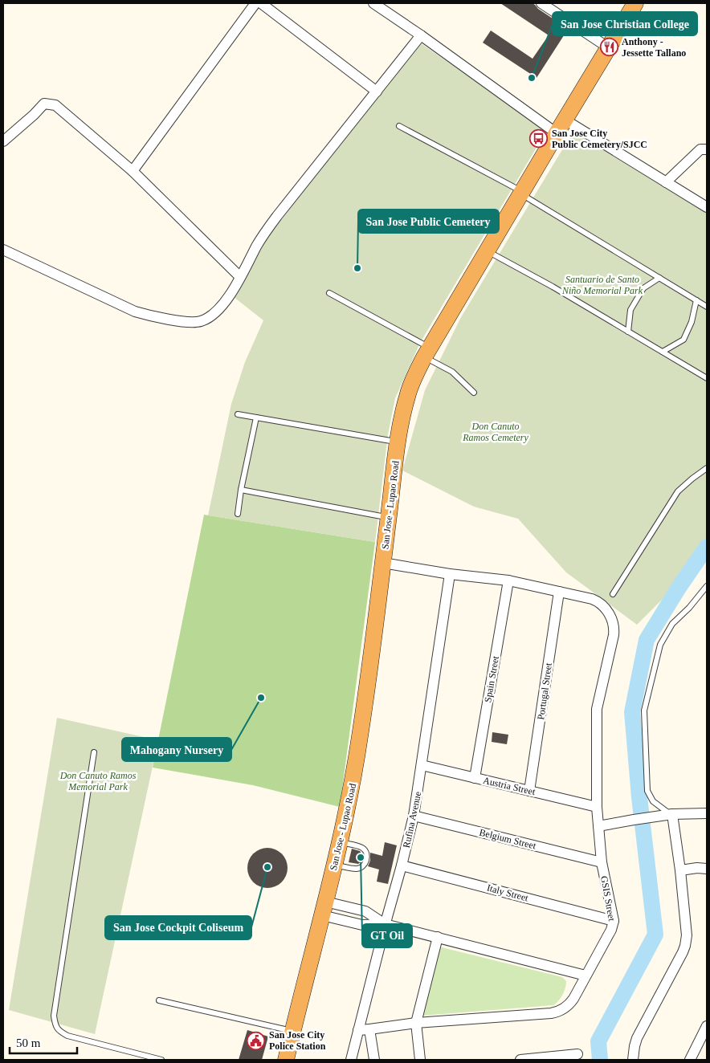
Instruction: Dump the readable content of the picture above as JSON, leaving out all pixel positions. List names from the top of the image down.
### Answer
{
  "streets": {
    "highway": ["San Jose - Lupao Road"],
    "street": [
      "Spain Street",
      "Portugal Street",
      "Austria Street",
      "Rufina Avenue",
      "Belgium Street",
      "Italy Street",
      "GSIS Street"
    ]
  },
  "crossings": [
    ["Spain Street", "Austria Street"],
    ["Portugal Street", "Austria Street"],
    ["Portugal Street", "GSIS Street"],
    ["Austria Street", "Rufina Avenue"],
    ["Austria Street", "GSIS Street"],
    ["Rufina Avenue", "Belgium Street"],
    ["Rufina Avenue", "Italy Street"],
    ["Rufina Avenue", "GSIS Street"],
    ["Belgium Street", "GSIS Street"],
    ["Italy Street", "GSIS Street"]
  ],
  "parks": ["Santuario de Santo Niño Memorial Park", "Don Canuto Ramos Cemetery", "Don Canuto Ramos Memorial Park"],
  "places": {
    "restaurant": ["Anthony - Jessette Tallano"],
    "other": [
      "San Jose Christian College",
      "San Jose Public Cemetery",
      "Mahogany Nursery",
      "GT Oil",
      "San Jose Cockpit Coliseum"
    ],
    "bus stop": ["San Jose City Public Cemetery/SJCC"],
    "public building": ["San Jose City Police Station"]
  },
  "scale_bar": "50 m"
}
